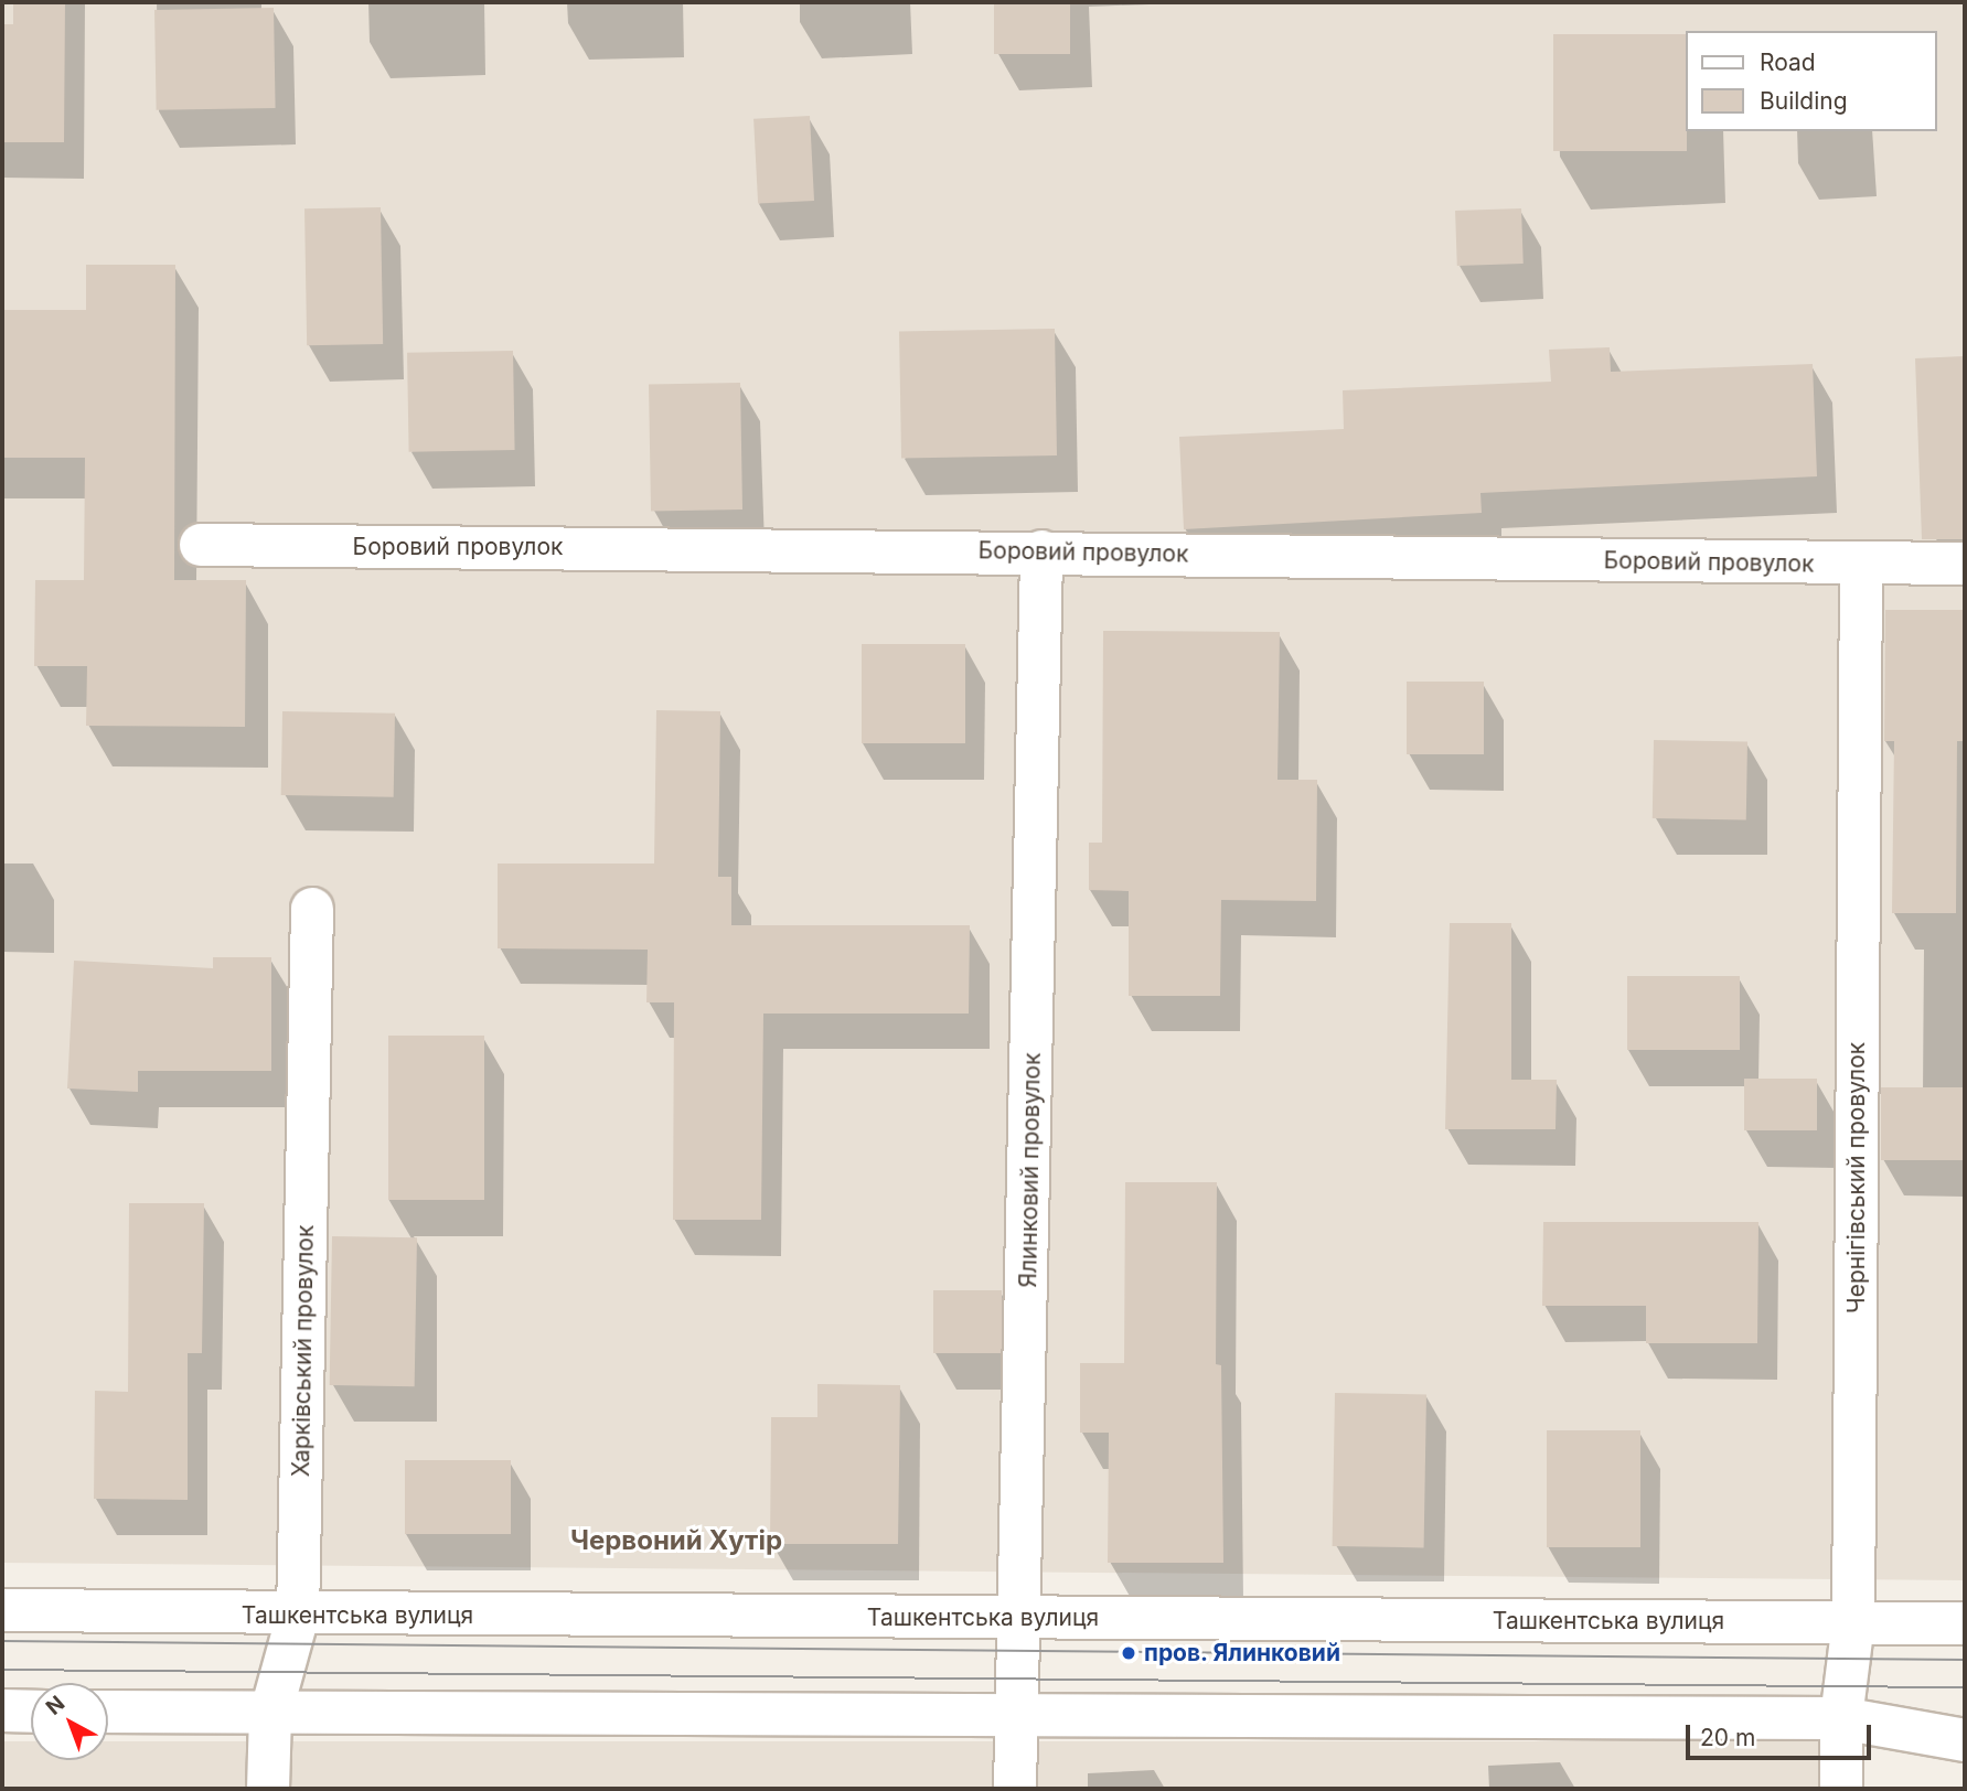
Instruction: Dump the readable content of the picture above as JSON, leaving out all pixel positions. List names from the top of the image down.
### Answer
{
  "streets": {
    "street": [
      "Боровий провулок",
      "Ялинковий провулок",
      "Чернігівський провулок",
      "Харківський провулок",
      "Ташкентська вулиця"
    ]
  },
  "crossings": [
    ["Боровий провулок", "Ялинковий провулок"],
    ["Боровий провулок", "Чернігівський провулок"],
    ["Ялинковий провулок", "Ташкентська вулиця"],
    ["Чернігівський провулок", "Ташкентська вулиця"],
    ["Харківський провулок", "Ташкентська вулиця"]
  ],
  "districts": ["Червоний Хутір"],
  "places": ["пров. Ялинковий"],
  "legend": ["Road", "Building"],
  "scale_bar": "20 m",
  "north": "top left"
}
